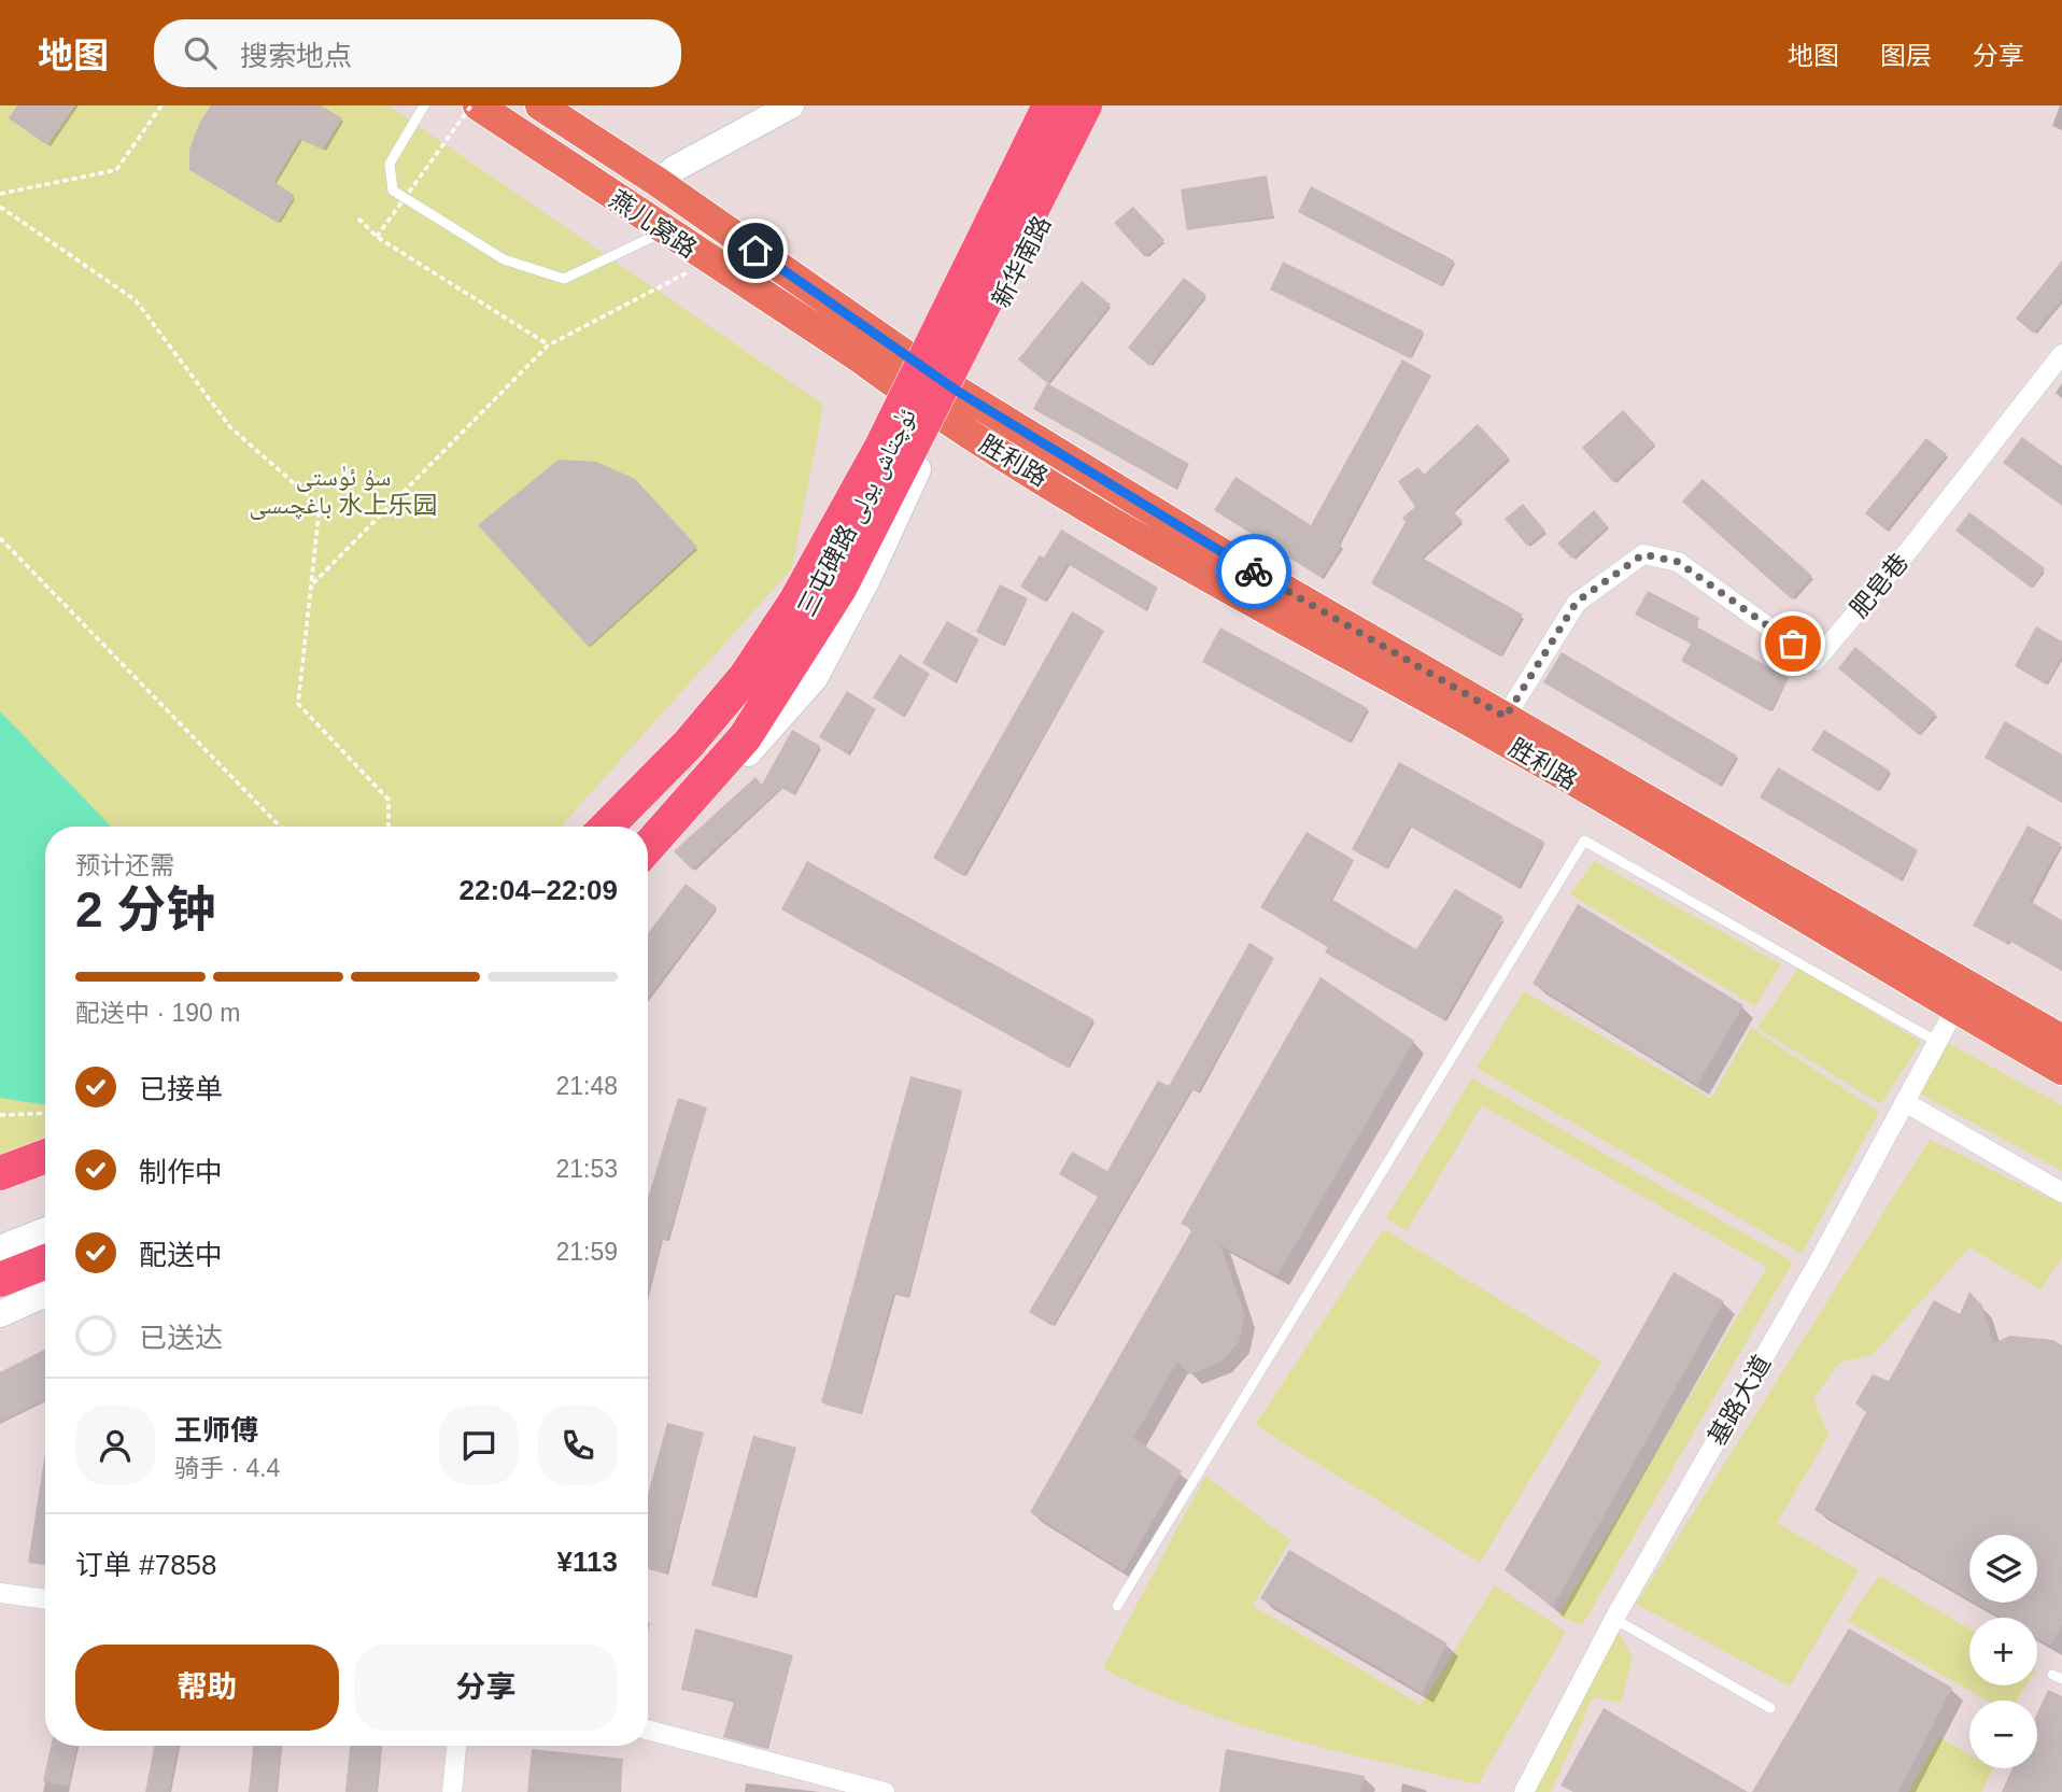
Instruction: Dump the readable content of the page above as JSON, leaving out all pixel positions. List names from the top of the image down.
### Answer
{
  "streets": {
    "main road": [
      "燕儿窝路",
      "新华南路",
      "胜利路",
      "三屯碑路 ئۈچتاش يولى"
    ],
    "street": ["肥皂巷", "基路大道"]
  },
  "crossings": [
    ["燕儿窝路", "新华南路"],
    ["燕儿窝路", "胜利路"],
    ["燕儿窝路", "三屯碑路 ئۈچتاش يولى"],
    ["新华南路", "胜利路"],
    ["新华南路", "三屯碑路 ئۈچتاش يولى"],
    ["胜利路", "三屯碑路 ئۈچتاش يولى"],
    ["胜利路", "肥皂巷"],
    ["胜利路", "基路大道"]
  ],
  "parks": ["سۇ ئۈستى باغچىسى 水上乐园"],
  "page": {
    "header": "地图",
    "search": "搜索地点",
    "nav": ["地图", "图层", "分享"],
    "heading": ["2 分钟", "预计还需", "22:04–22:09"],
    "panel": [
      "王师傅",
      "骑手 · 4.4",
      "订单 #7858",
      "¥113"
    ],
    "bar": "配送中 · 190 m",
    "list": [
      ["已接单", "21:48"],
      ["制作中", "21:53"],
      ["配送中", "21:59"],
      "已送达"
    ],
    "map_buttons": ["+", "−"],
    "buttons": ["帮助", "分享"]
  }
}
